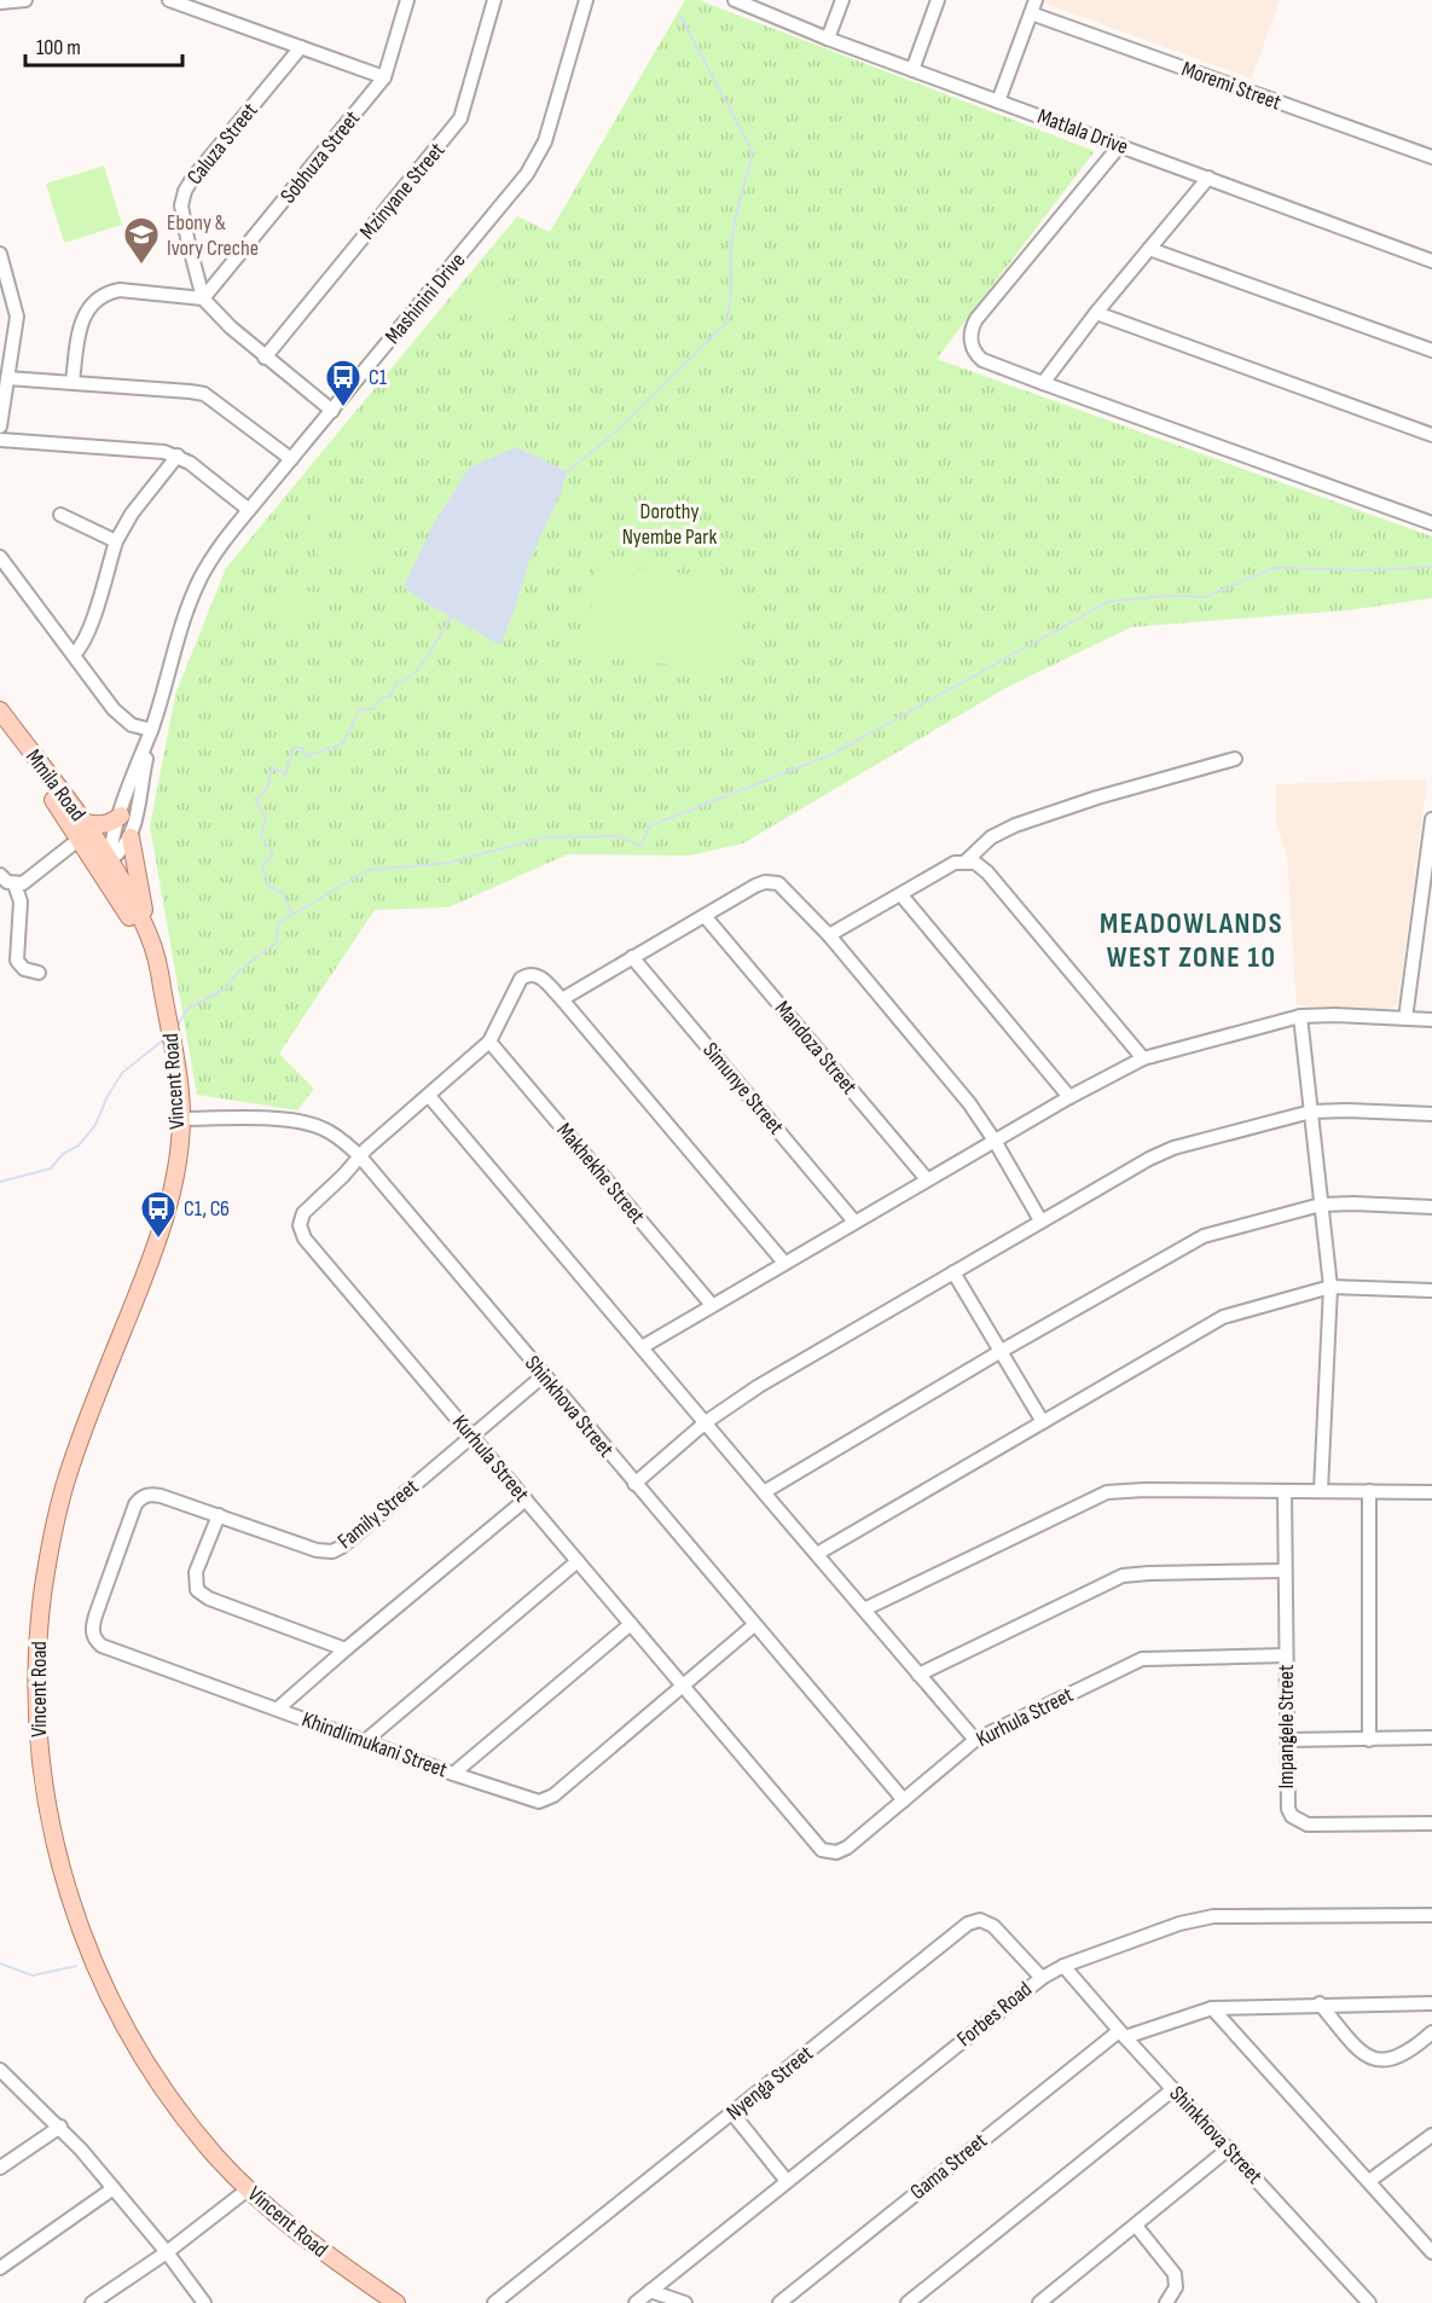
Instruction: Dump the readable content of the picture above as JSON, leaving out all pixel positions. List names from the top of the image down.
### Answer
{
  "streets": {
    "main road": ["Mmila Road", "Vincent Road"],
    "street": [
      "Moremi Street",
      "Matlala Drive",
      "Caluza Street",
      "Sobhuza Street",
      "Mzinyane Street",
      "Mashinini Drive",
      "Mandoza Street",
      "Simunye Street",
      "Makhekhe Street",
      "Shinkhova Street",
      "Kurhula Street",
      "Family Street",
      "Impangele Street",
      "Khindlimukani Street",
      "Forbes Road",
      "Nyenga Street",
      "Gama Street"
    ]
  },
  "crossings": [
    ["Caluza Street", "Sobhuza Street"],
    ["Caluza Street", "Mzinyane Street"],
    ["Caluza Street", "Mashinini Drive"],
    ["Mashinini Drive", "Mmila Road"],
    ["Mashinini Drive", "Vincent Road"],
    ["Mmila Road", "Vincent Road"],
    ["Vincent Road", "Shinkhova Street"],
    ["Makhekhe Street", "Kurhula Street"],
    ["Shinkhova Street", "Kurhula Street"],
    ["Shinkhova Street", "Family Street"],
    ["Shinkhova Street", "Khindlimukani Street"],
    ["Shinkhova Street", "Forbes Road"],
    ["Shinkhova Street", "Gama Street"],
    ["Kurhula Street", "Family Street"],
    ["Kurhula Street", "Impangele Street"],
    ["Kurhula Street", "Khindlimukani Street"],
    ["Family Street", "Khindlimukani Street"],
    ["Forbes Road", "Nyenga Street"]
  ],
  "districts": ["MEADOWLANDS WEST ZONE 10"],
  "parks": ["Dorothy Nyembe Park"],
  "places": {
    "school or university": ["Ebony & Ivory Creche"],
    "bus stop": ["C1", "C1, C6"]
  },
  "scale_bar": "100 m"
}
